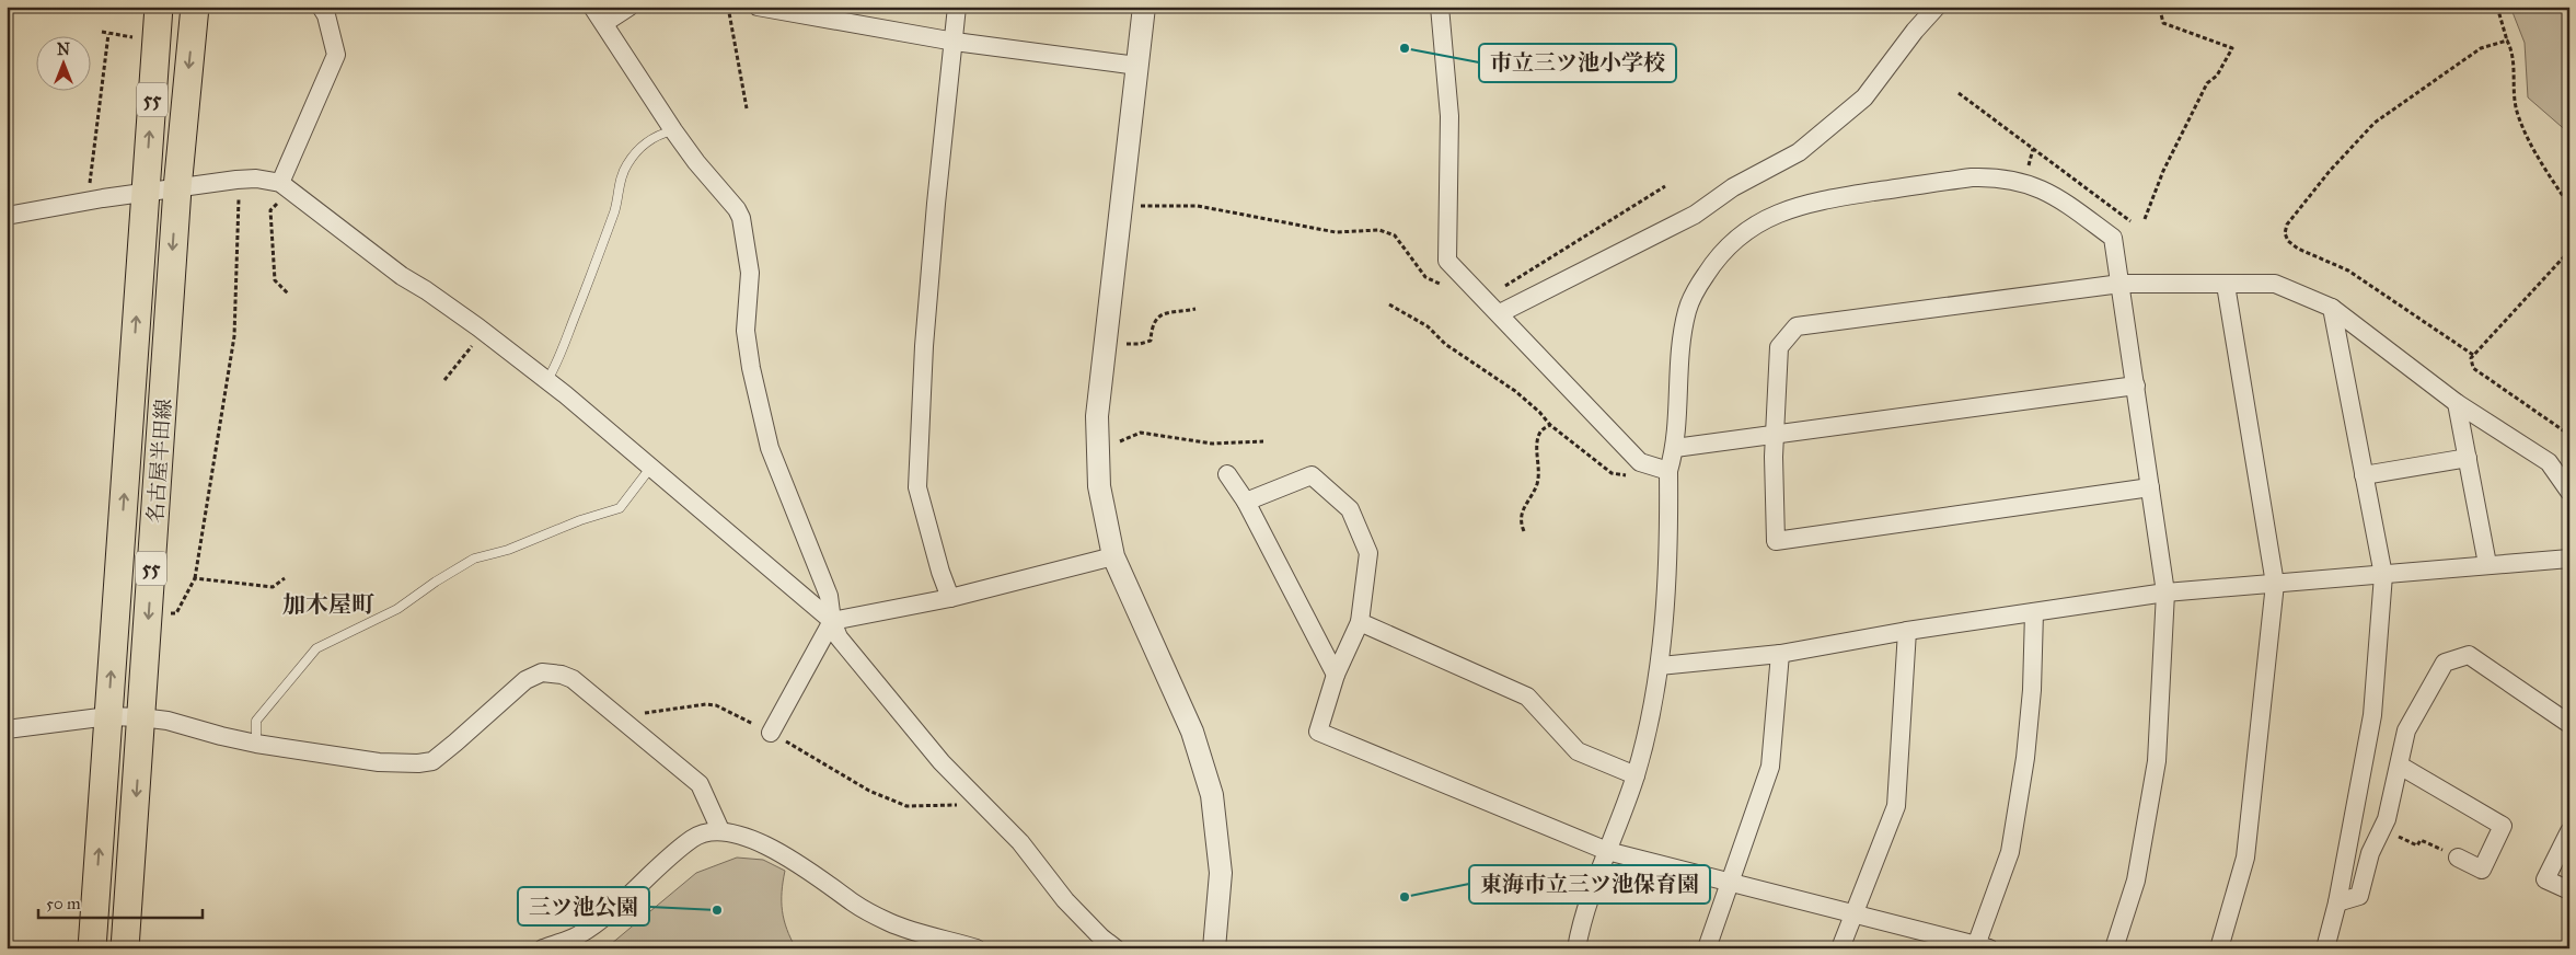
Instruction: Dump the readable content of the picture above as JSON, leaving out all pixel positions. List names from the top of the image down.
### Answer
{
  "streets": {
    "main road": ["55", "名古屋半田線"]
  },
  "districts": ["加木屋町"],
  "places": ["市立三ツ池小学校", "東海市立三ツ池保育園", "三ツ池公園"],
  "scale_bar": "50 m",
  "north": "top"
}
